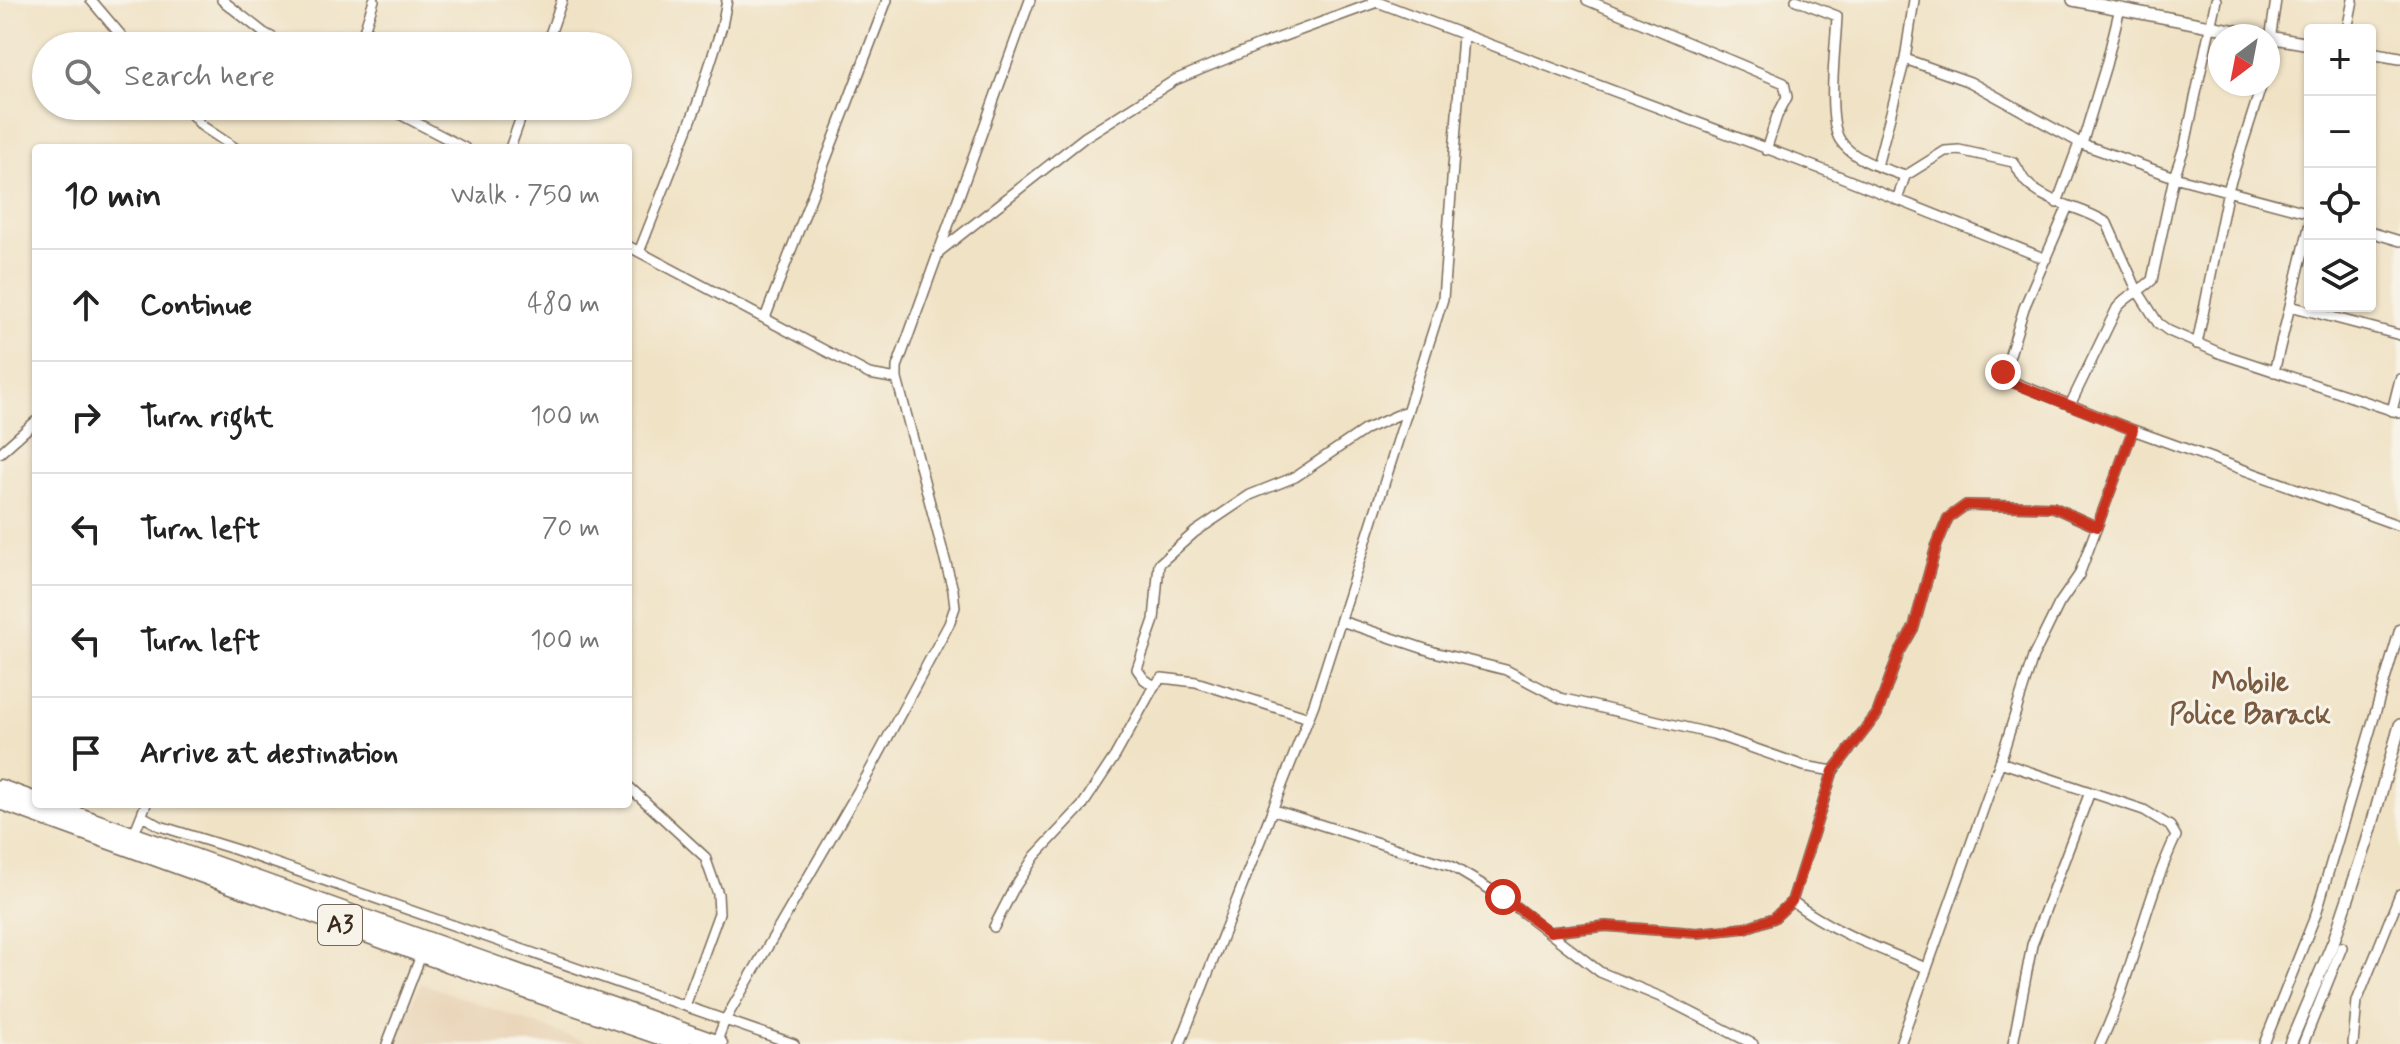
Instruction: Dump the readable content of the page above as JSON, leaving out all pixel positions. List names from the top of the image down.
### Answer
{
  "streets": {
    "highway": ["A3"]
  },
  "districts": ["Mobile Police Barack"],
  "north": "bottom left",
  "page": {
    "map_buttons": ["+", "−"],
    "search": "Search here",
    "heading": ["10 min", "Walk · 750 m"],
    "list": [
      ["Continue", "480 m"],
      ["Turn right", "100 m"],
      ["Turn left", "70 m"],
      ["Turn left", "100 m"],
      "Arrive at destination"
    ]
  }
}
